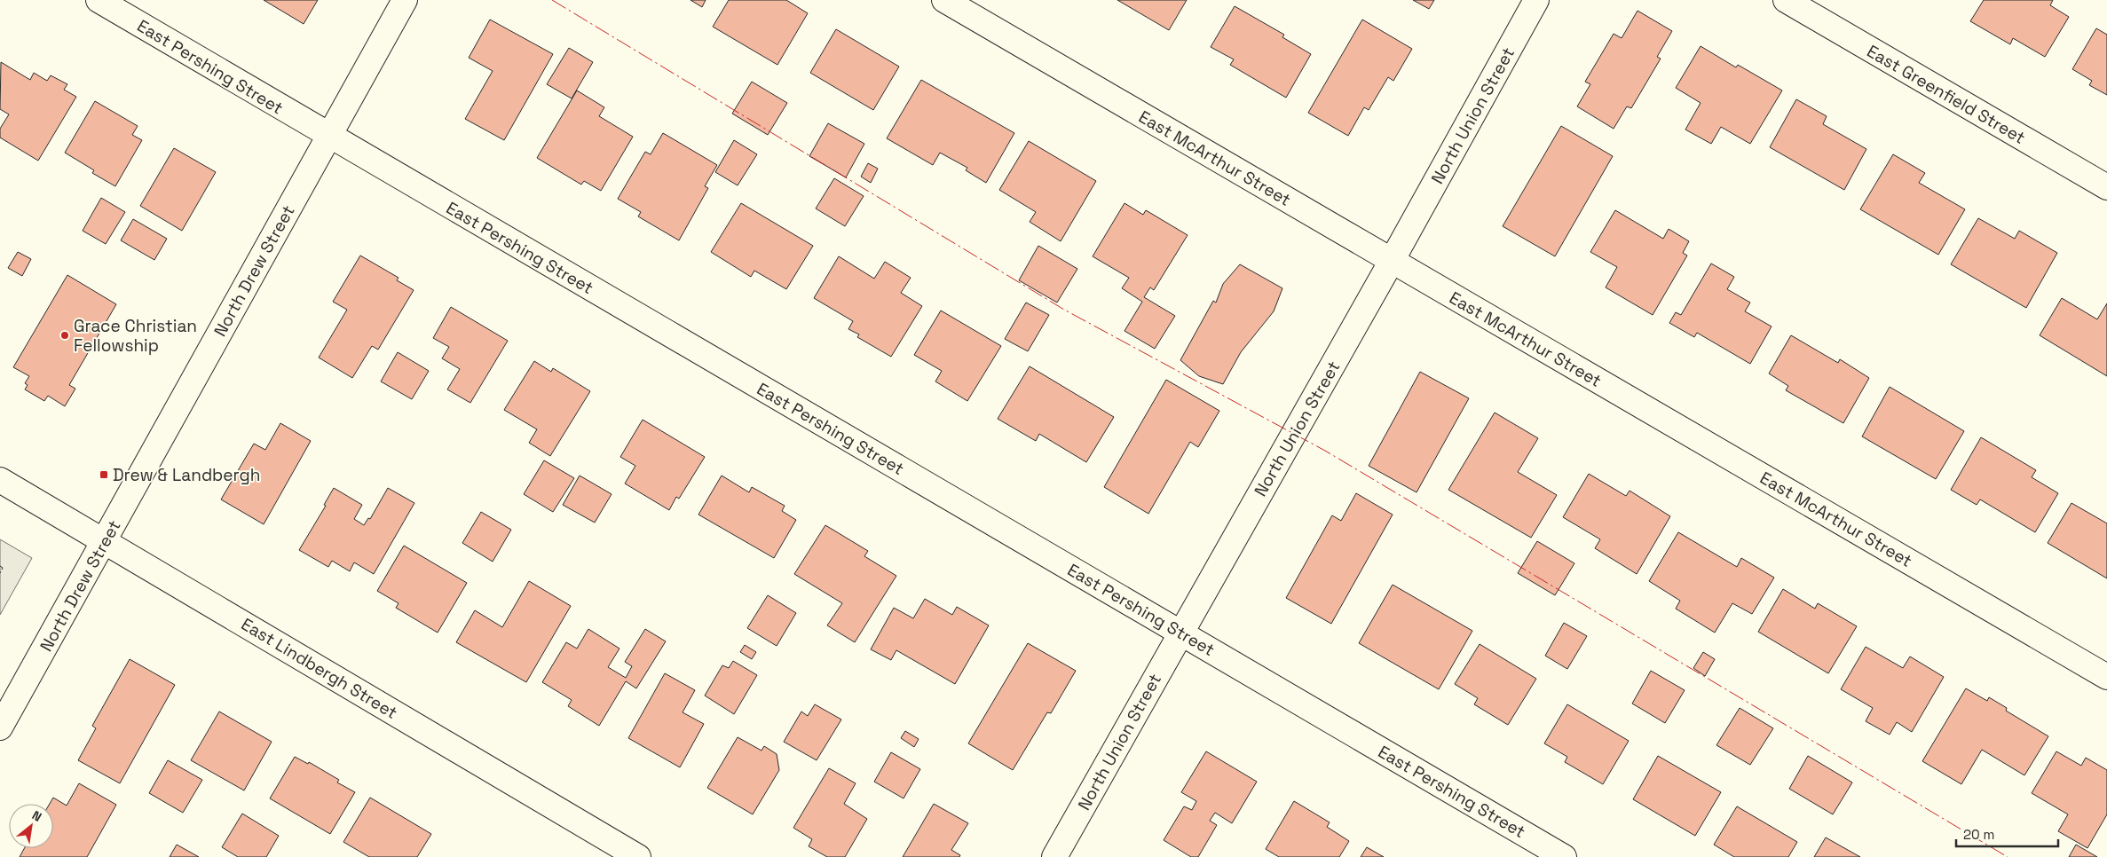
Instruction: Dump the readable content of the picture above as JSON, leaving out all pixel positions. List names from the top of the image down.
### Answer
{
  "streets": {
    "street": [
      "East Pershing Street",
      "East Greenfield Street",
      "North Union Street",
      "East McArthur Street",
      "North Drew Street",
      "East Lindbergh Street"
    ]
  },
  "crossings": [
    ["East Pershing Street", "North Union Street"],
    ["East Pershing Street", "North Drew Street"],
    ["North Union Street", "East McArthur Street"],
    ["North Drew Street", "East Lindbergh Street"]
  ],
  "places": {
    "other": ["Grace Christian Fellowship"],
    "transit": ["Drew & Landbergh"]
  },
  "scale_bar": "20 m",
  "north": "top right"
}
